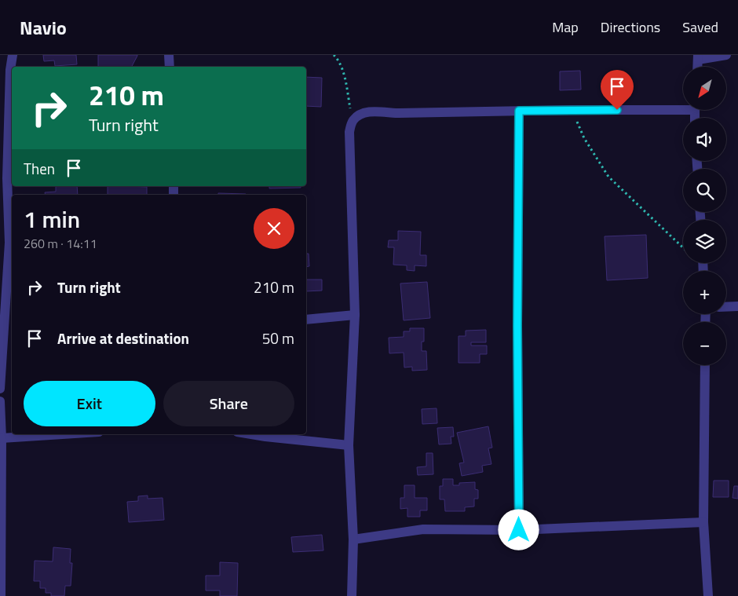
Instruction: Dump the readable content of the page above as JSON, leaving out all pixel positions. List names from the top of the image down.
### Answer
{
  "north": "bottom left",
  "page": {
    "header": "Navio",
    "nav": ["Map", "Directions", "Saved"],
    "map_buttons": ["+", "−"],
    "turn": ["210 m", "Turn right"],
    "then": "Then",
    "heading": ["1 min", "260 m · 14:11"],
    "list": [
      {
        "name": "Turn right",
        "value": "210 m"
      },
      {
        "name": "Arrive at destination",
        "value": "50 m"
      }
    ],
    "buttons": ["Exit", "Share"]
  }
}
